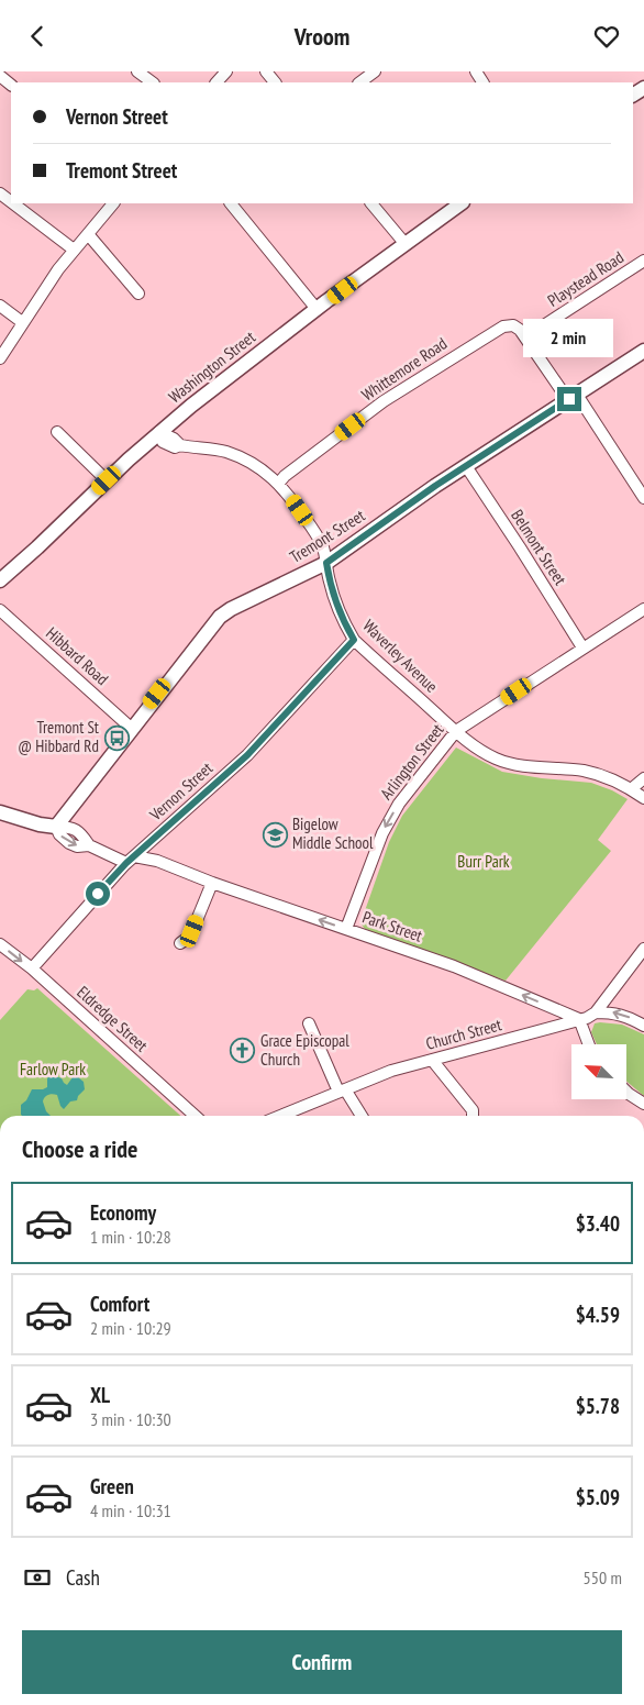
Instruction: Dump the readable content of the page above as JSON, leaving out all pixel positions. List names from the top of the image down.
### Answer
{
  "streets": {
    "main road": ["Washington Street", "Tremont Street", "Park Street"],
    "street": [
      "Playstead Road",
      "Whittemore Road",
      "Belmont Street",
      "Hibbard Road",
      "Waverley Avenue",
      "Arlington Street",
      "Vernon Street",
      "Eldredge Street",
      "Church Street"
    ]
  },
  "crossings": [
    ["Playstead Road", "Whittemore Road"],
    ["Washington Street", "Waverley Avenue"],
    ["Whittemore Road", "Waverley Avenue"],
    ["Tremont Street", "Belmont Street"],
    ["Tremont Street", "Hibbard Road"],
    ["Tremont Street", "Waverley Avenue"],
    ["Tremont Street", "Park Street"],
    ["Belmont Street", "Arlington Street"],
    ["Waverley Avenue", "Arlington Street"],
    ["Waverley Avenue", "Vernon Street"],
    ["Arlington Street", "Park Street"],
    ["Vernon Street", "Park Street"],
    ["Vernon Street", "Eldredge Street"],
    ["Park Street", "Church Street"]
  ],
  "one_way": ["Arlington Street", "Park Street"],
  "parks": ["Burr Park", "Farlow Park"],
  "places": {
    "bus stop": ["Tremont St @ Hibbard Rd"],
    "school or university": ["Bigelow Middle School"],
    "church": ["Grace Episcopal Church"]
  },
  "north": "top left",
  "page": {
    "header": "Vroom",
    "banner": ["Vernon Street", "Tremont Street"],
    "bubble": "2 min",
    "heading": "Choose a ride",
    "list": [
      {
        "name": "Economy",
        "note": "1 min · 10:28",
        "value": "$3.40"
      },
      {
        "name": "Comfort",
        "note": "2 min · 10:29",
        "value": "$4.59"
      },
      {
        "name": "XL",
        "note": "3 min · 10:30",
        "value": "$5.78"
      },
      {
        "name": "Green",
        "note": "4 min · 10:31",
        "value": "$5.09"
      }
    ],
    "pay": ["Cash", "550 m"],
    "buttons": "Confirm"
  }
}
